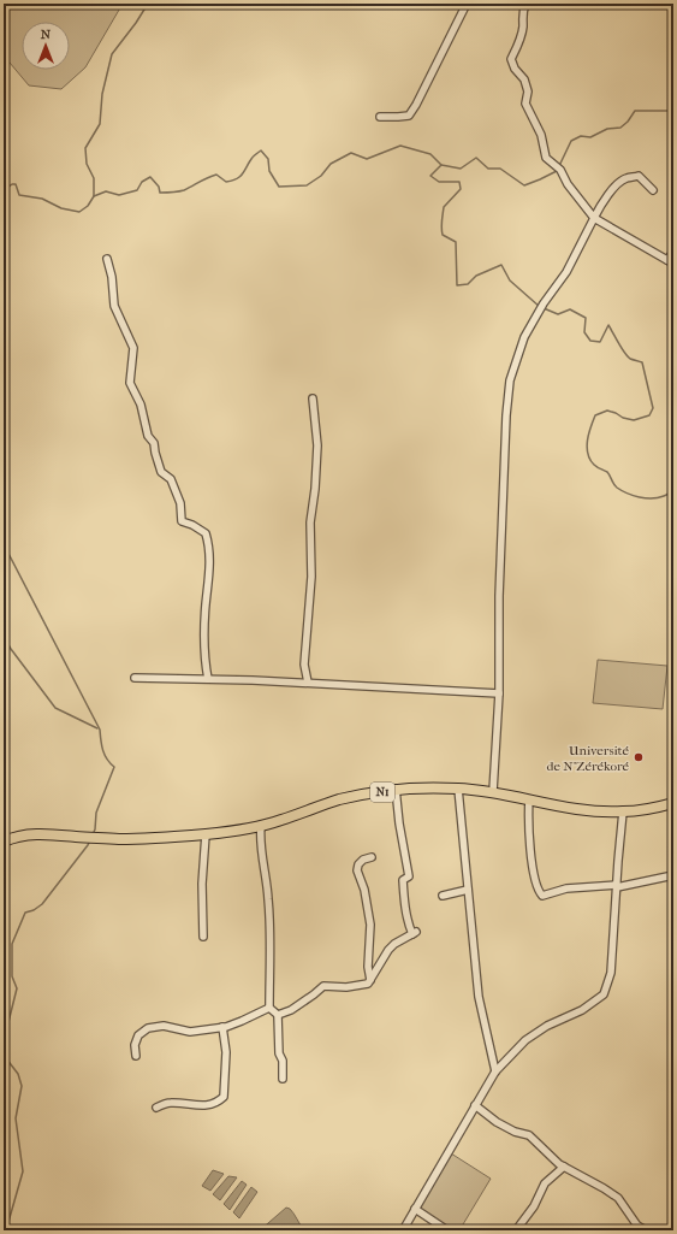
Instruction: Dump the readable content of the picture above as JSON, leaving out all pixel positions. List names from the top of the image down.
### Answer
{
  "streets": {
    "main road": ["N1"]
  },
  "places": ["Université de N'Zérékoré"],
  "north": "top"
}
